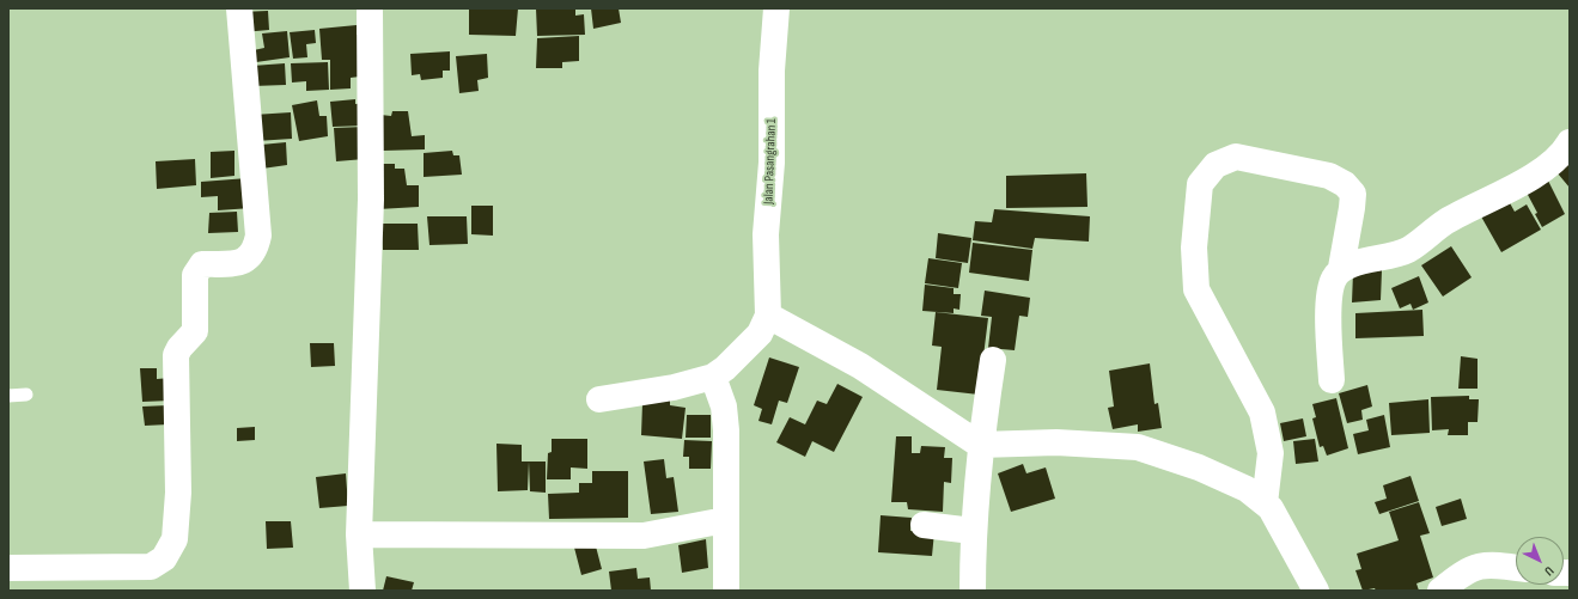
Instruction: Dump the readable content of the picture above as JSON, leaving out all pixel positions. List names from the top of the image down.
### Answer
{
  "streets": {
    "street": ["Jalan Pasangrahan 1"]
  },
  "north": "bottom right"
}
